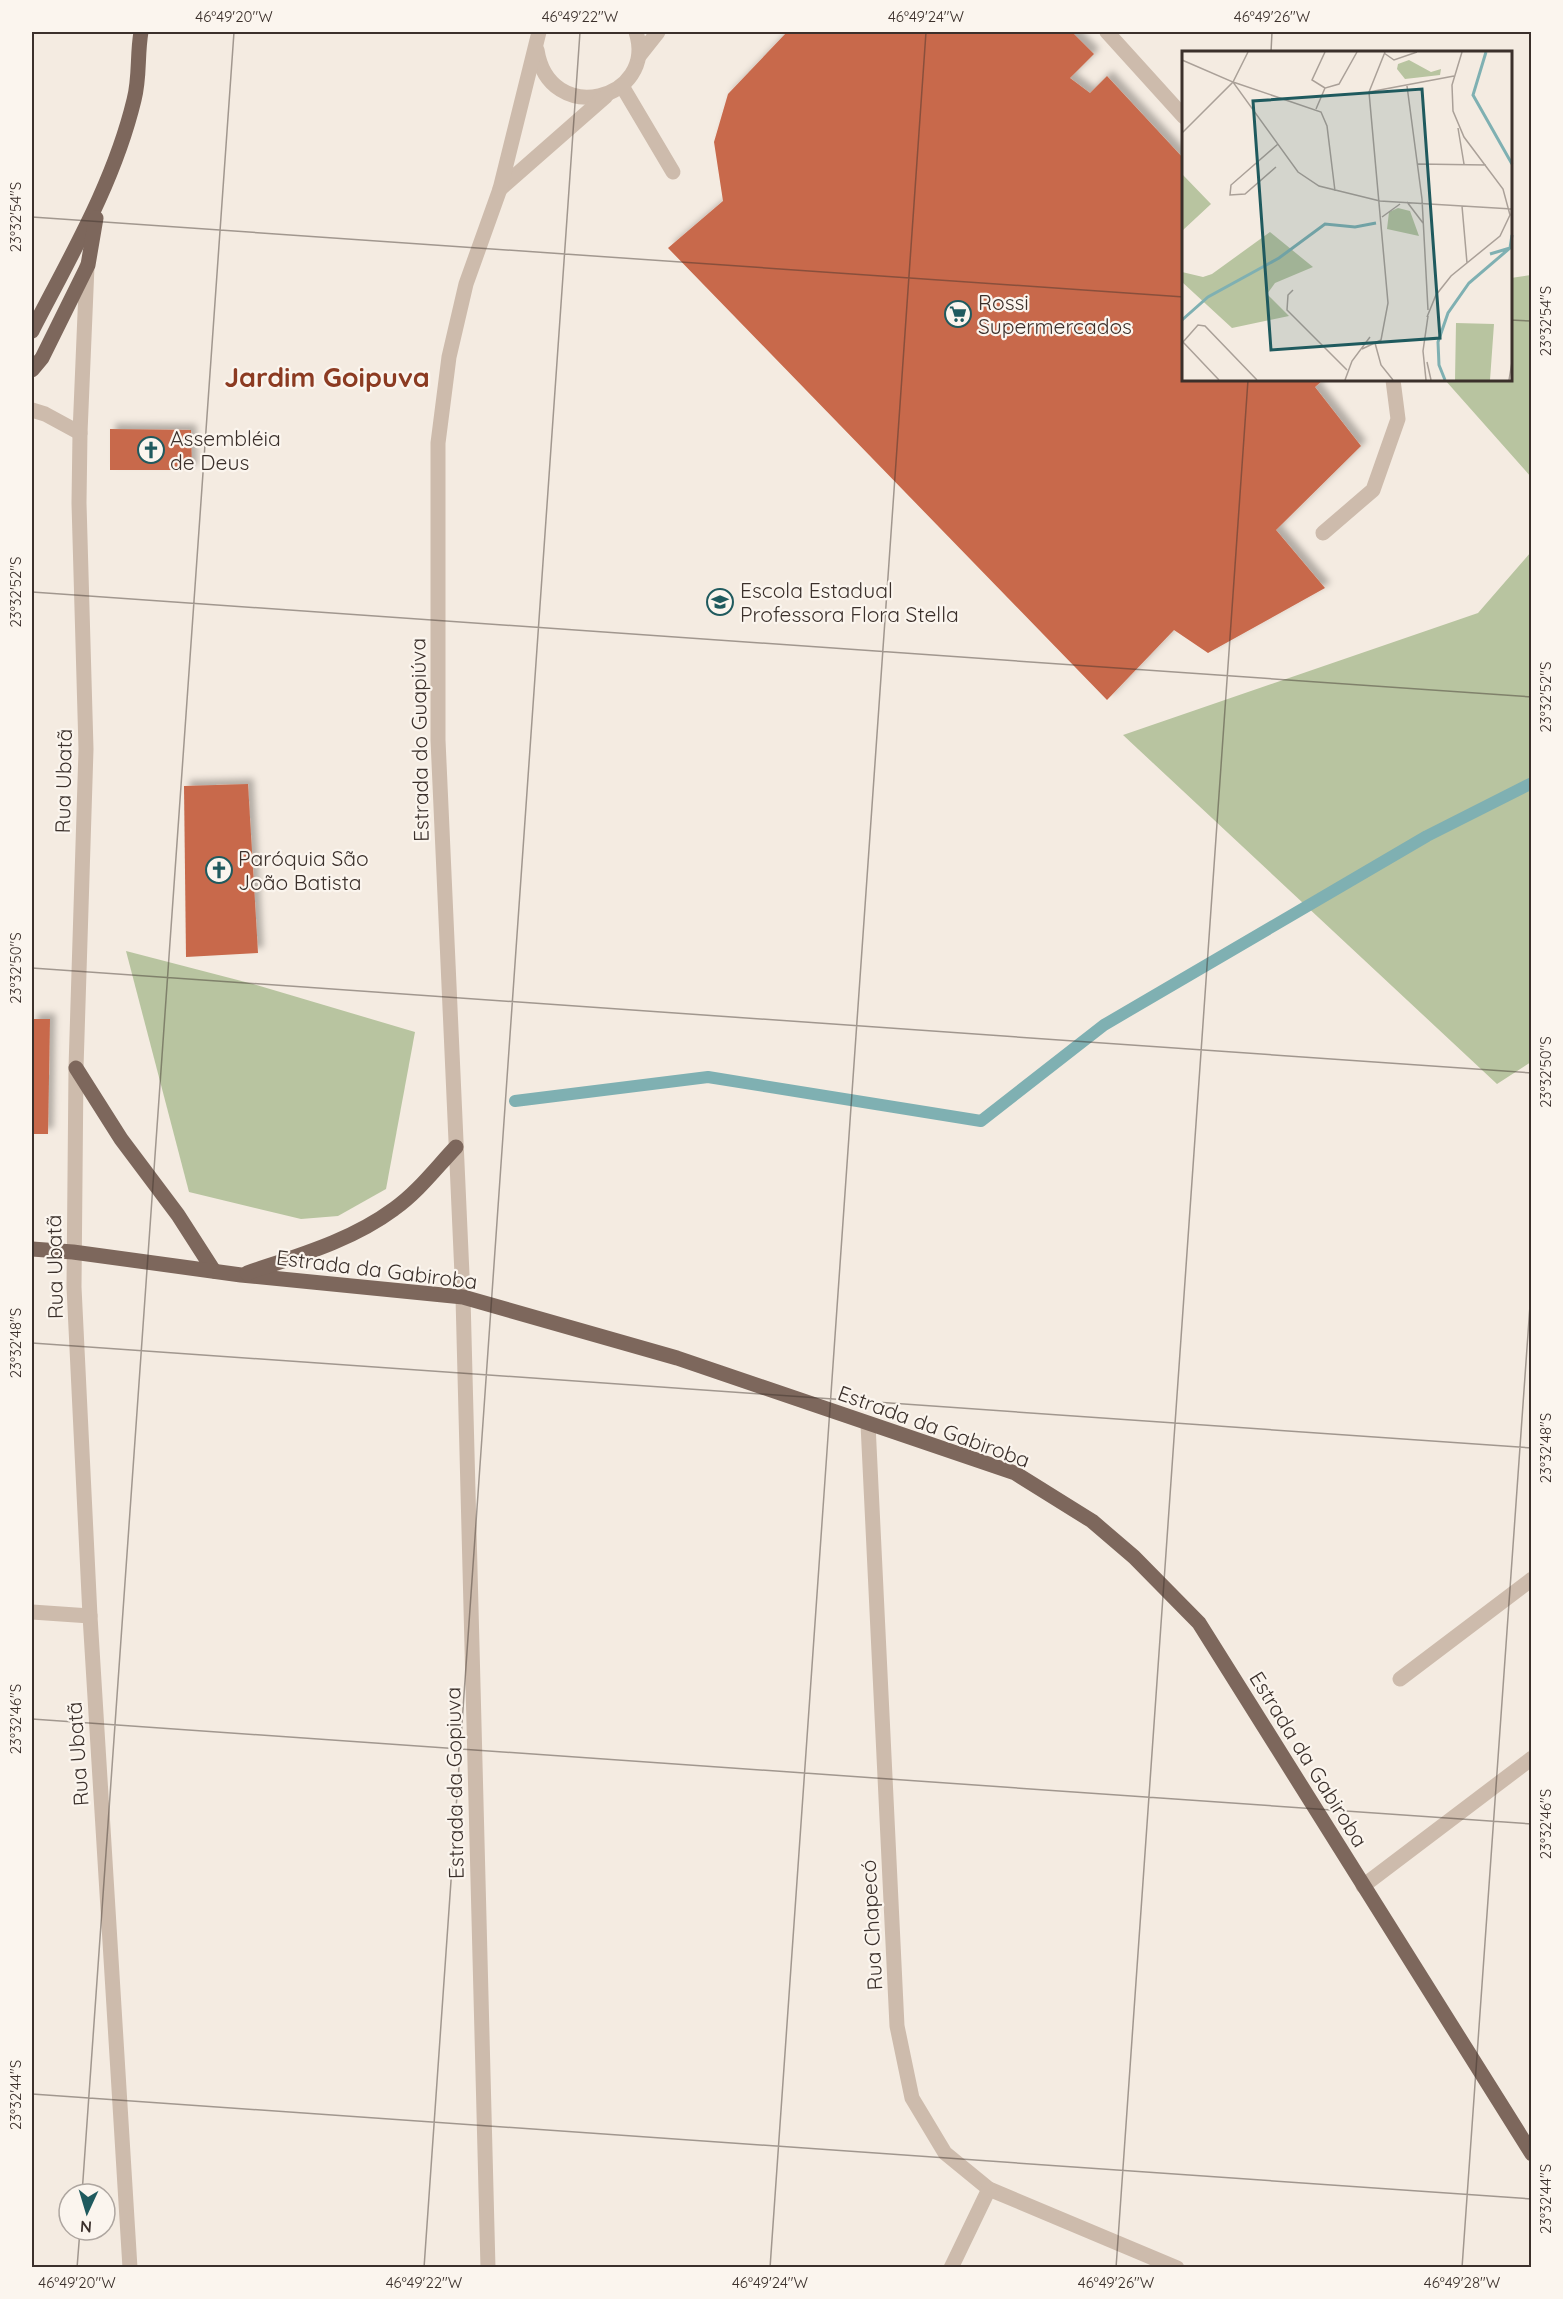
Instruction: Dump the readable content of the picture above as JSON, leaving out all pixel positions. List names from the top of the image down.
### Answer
{
  "streets": {
    "main road": ["Estrada da Gabiroba"],
    "street": [
      "Estrada do Guapiúva",
      "Rua Ubatã",
      "Estrada da Gopiuva",
      "Rua Chapecó"
    ]
  },
  "crossings": [
    ["Estrada do Guapiúva", "Estrada da Gabiroba"],
    ["Estrada do Guapiúva", "Estrada da Gopiuva"],
    ["Rua Ubatã", "Estrada da Gabiroba"],
    ["Estrada da Gabiroba", "Estrada da Gopiuva"],
    ["Estrada da Gabiroba", "Rua Chapecó"]
  ],
  "districts": ["Jardim Goipuva"],
  "places": {
    "supermarket": ["Rossi Supermercados"],
    "church": ["Assembléia de Deus", "Paróquia São João Batista"],
    "school or university": ["Escola Estadual Professora Flora Stella"]
  },
  "north": "bottom",
  "coordinates": [
    "46°49'20\"W",
    "46°49'22\"W",
    "46°49'24\"W",
    "46°49'26\"W",
    "23°32'54\"S",
    "23°32'52\"S",
    "23°32'50\"S",
    "23°32'48\"S",
    "23°32'46\"S",
    "23°32'44\"S",
    "46°49'28\"W"
  ]
}
